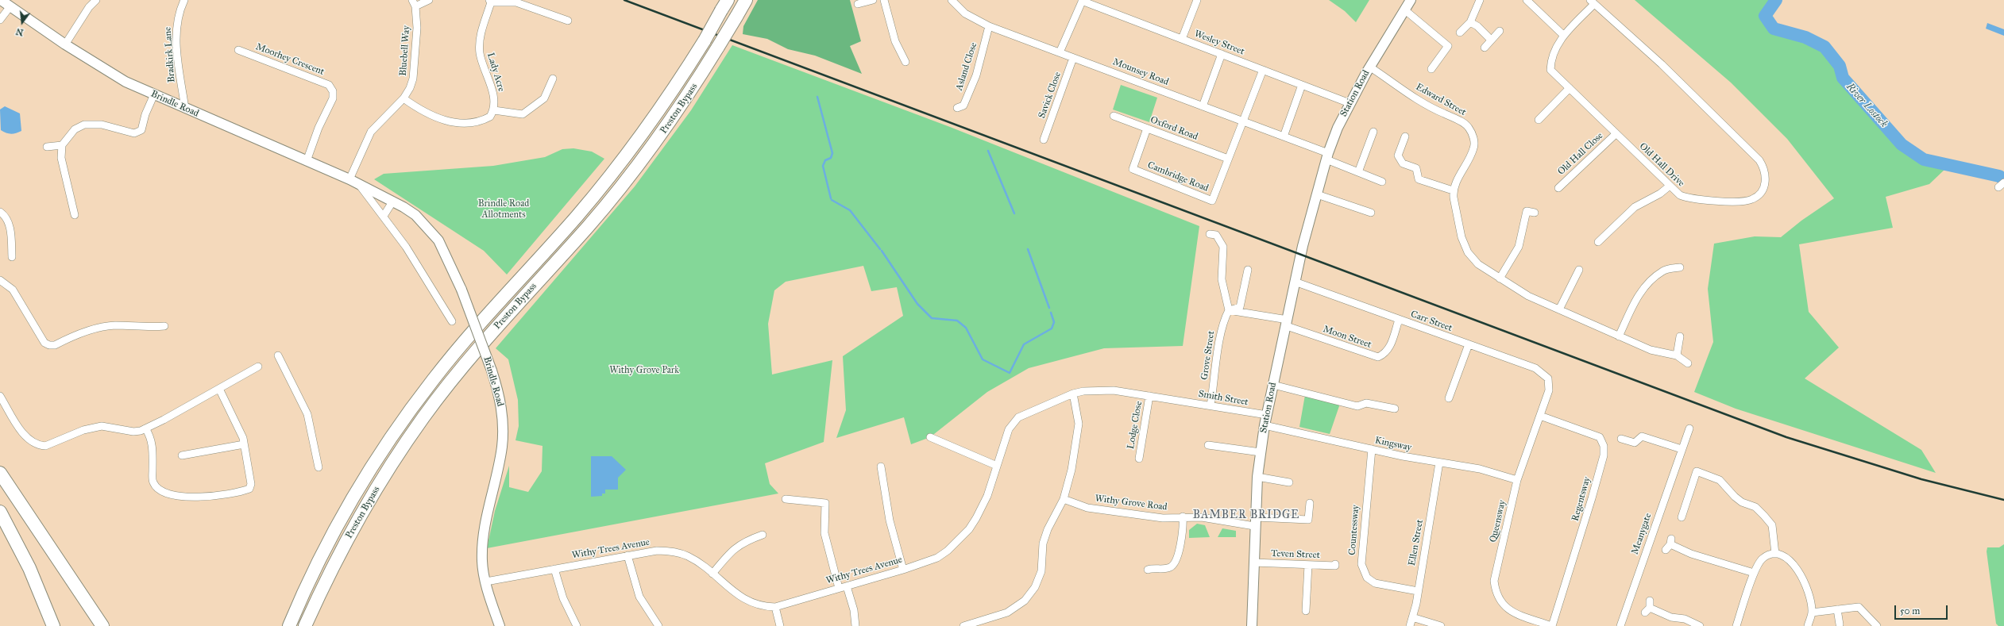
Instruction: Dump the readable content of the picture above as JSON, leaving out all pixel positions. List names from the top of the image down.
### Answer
{
  "streets": {
    "highway": ["Preston Bypass"],
    "street": [
      "Wesley Street",
      "Bluebell Way",
      "Bradkirk Lane",
      "Moorhey Crescent",
      "Asland Close",
      "Lady Acre",
      "Mounsey Road",
      "Station Road",
      "Savick Close",
      "Edward Street",
      "Brindle Road",
      "Oxford Road",
      "Old Hall Close",
      "Old Hall Drive",
      "Cambridge Road",
      "Carr Street",
      "Moon Street",
      "Grove Street",
      "Smith Street",
      "Lodge Close",
      "Kingsway",
      "Regentsway",
      "Withy Grove Road",
      "Queensway",
      "Countessway",
      "Meanygate",
      "Ellen Street",
      "Withy Trees Avenue",
      "Teven Street"
    ]
  },
  "crossings": [
    ["Wesley Street", "Station Road"],
    ["Wesley Street", "Cambridge Road"],
    ["Bluebell Way", "Brindle Road"],
    ["Bradkirk Lane", "Brindle Road"],
    ["Moorhey Crescent", "Brindle Road"],
    ["Asland Close", "Mounsey Road"],
    ["Mounsey Road", "Station Road"],
    ["Mounsey Road", "Savick Close"],
    ["Mounsey Road", "Cambridge Road"],
    ["Station Road", "Edward Street"],
    ["Station Road", "Carr Street"],
    ["Station Road", "Moon Street"],
    ["Station Road", "Smith Street"],
    ["Station Road", "Kingsway"],
    ["Station Road", "Withy Grove Road"],
    ["Station Road", "Teven Street"],
    ["Brindle Road", "Withy Trees Avenue"],
    ["Oxford Road", "Cambridge Road"],
    ["Old Hall Close", "Old Hall Drive"],
    ["Carr Street", "Moon Street"],
    ["Carr Street", "Queensway"],
    ["Moon Street", "Grove Street"],
    ["Grove Street", "Smith Street"],
    ["Smith Street", "Withy Trees Avenue"],
    ["Lodge Close", "Withy Trees Avenue"],
    ["Kingsway", "Queensway"],
    ["Kingsway", "Countessway"],
    ["Kingsway", "Ellen Street"],
    ["Regentsway", "Queensway"],
    ["Countessway", "Ellen Street"]
  ],
  "districts": ["BAMBER BRIDGE"],
  "water": ["River Lostock"],
  "parks": ["Brindle Road Allotments", "Withy Grove Park"],
  "scale_bar": "50 m",
  "north": "bottom"
}
